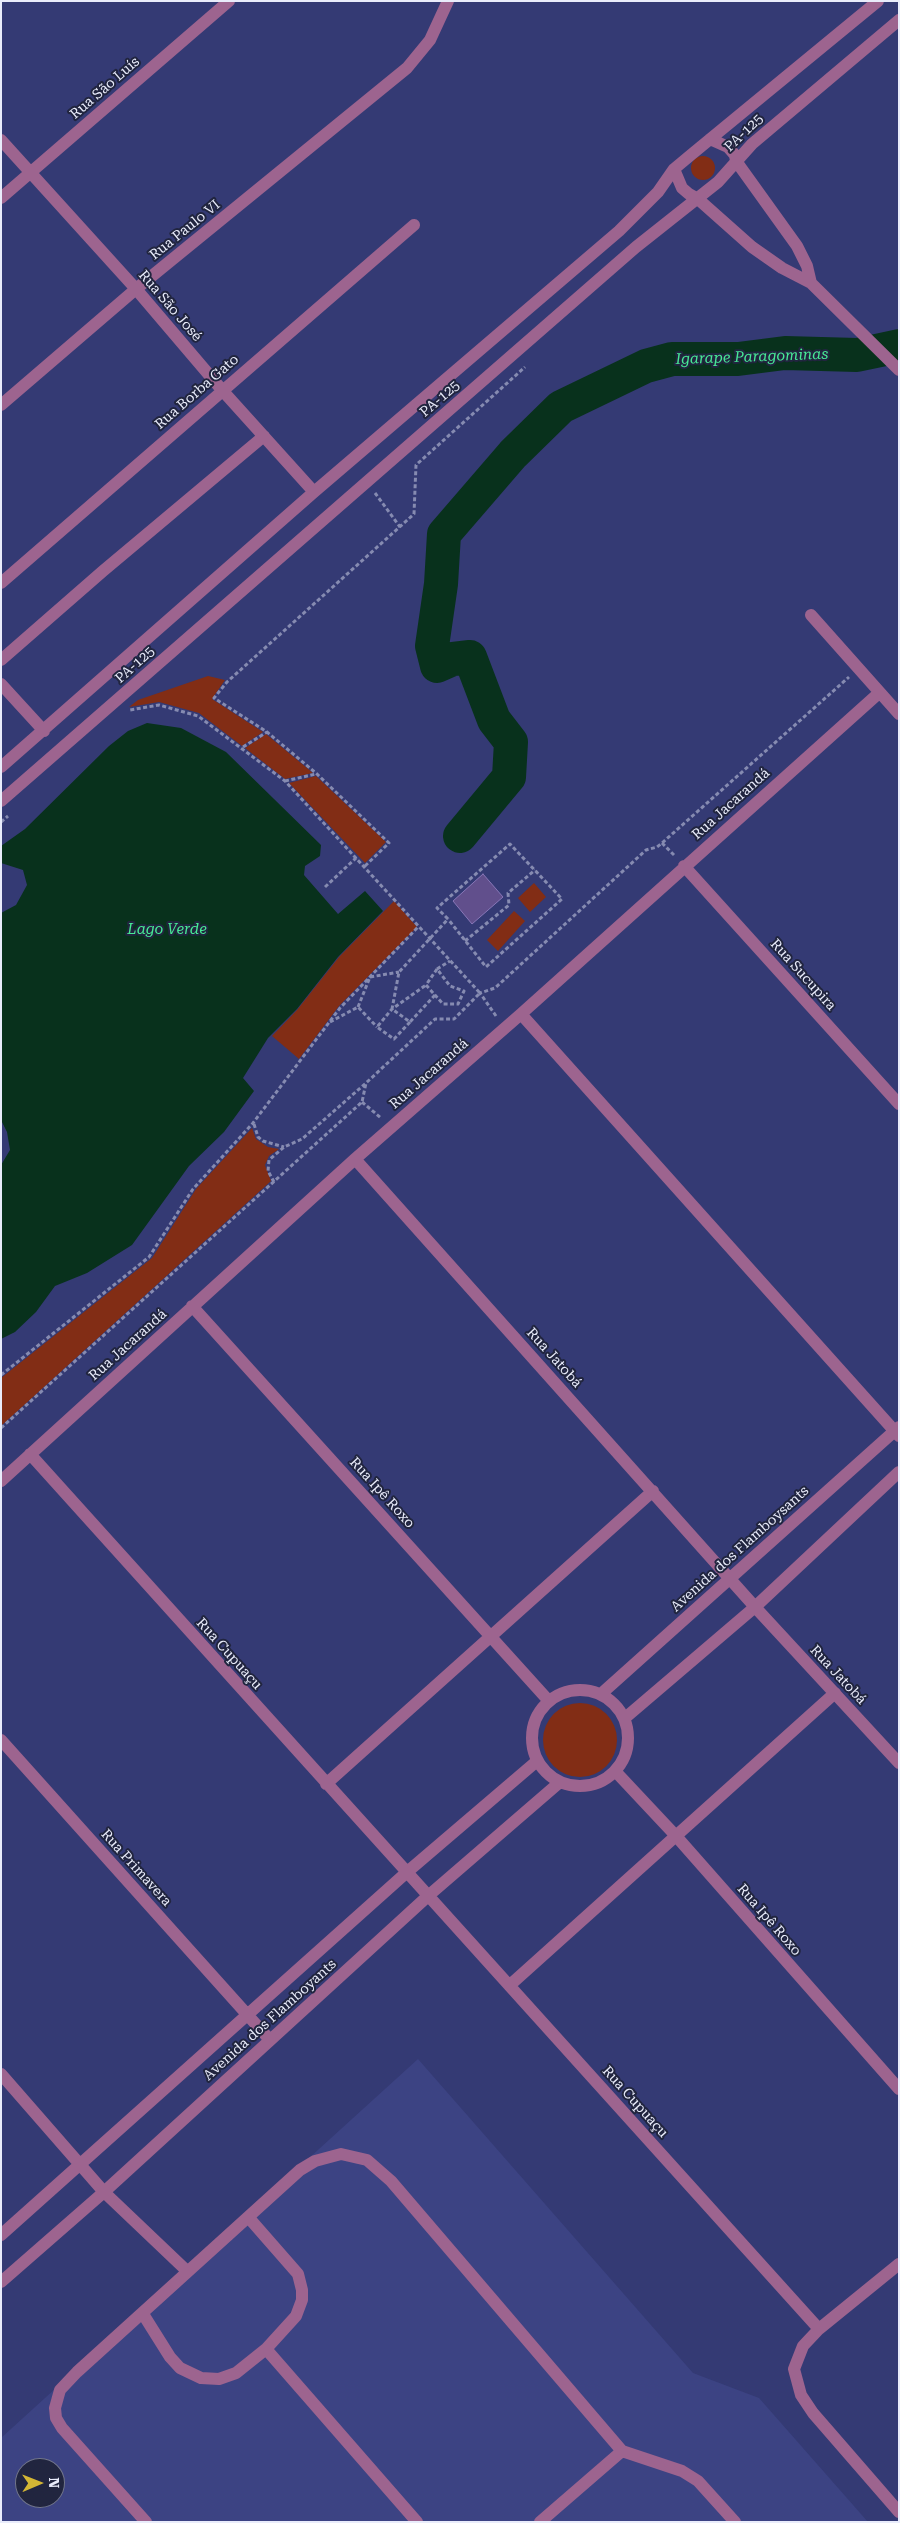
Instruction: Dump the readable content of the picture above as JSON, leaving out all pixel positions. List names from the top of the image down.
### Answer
{
  "streets": {
    "street": [
      "Rua São Luís",
      "PA-125",
      "Rua Paulo VI",
      "Rua São José",
      "Rua Borba Gato",
      "Rua Jacarandá",
      "Rua Sucupira",
      "Rua Jatobá",
      "Rua Ipê Roxo",
      "Avenida dos Flamboysants",
      "Rua Cupuaçu",
      "Rua Primavera",
      "Avenida dos Flamboyants"
    ]
  },
  "crossings": [
    ["Rua São Luís", "Rua São José"],
    ["PA-125", "Rua São José"],
    ["Rua Paulo VI", "Rua São José"],
    ["Rua São José", "Rua Borba Gato"],
    ["Rua Jacarandá", "Rua Sucupira"],
    ["Rua Jacarandá", "Rua Jatobá"],
    ["Rua Jacarandá", "Rua Ipê Roxo"],
    ["Rua Jacarandá", "Rua Cupuaçu"],
    ["Rua Jatobá", "Avenida dos Flamboysants"],
    ["Rua Ipê Roxo", "Avenida dos Flamboysants"],
    ["Rua Ipê Roxo", "Avenida dos Flamboyants"],
    ["Avenida dos Flamboysants", "Avenida dos Flamboyants"],
    ["Rua Cupuaçu", "Avenida dos Flamboyants"],
    ["Rua Primavera", "Avenida dos Flamboyants"]
  ],
  "water": ["Igarape Paragominas", "Lago Verde"],
  "north": "right"
}
